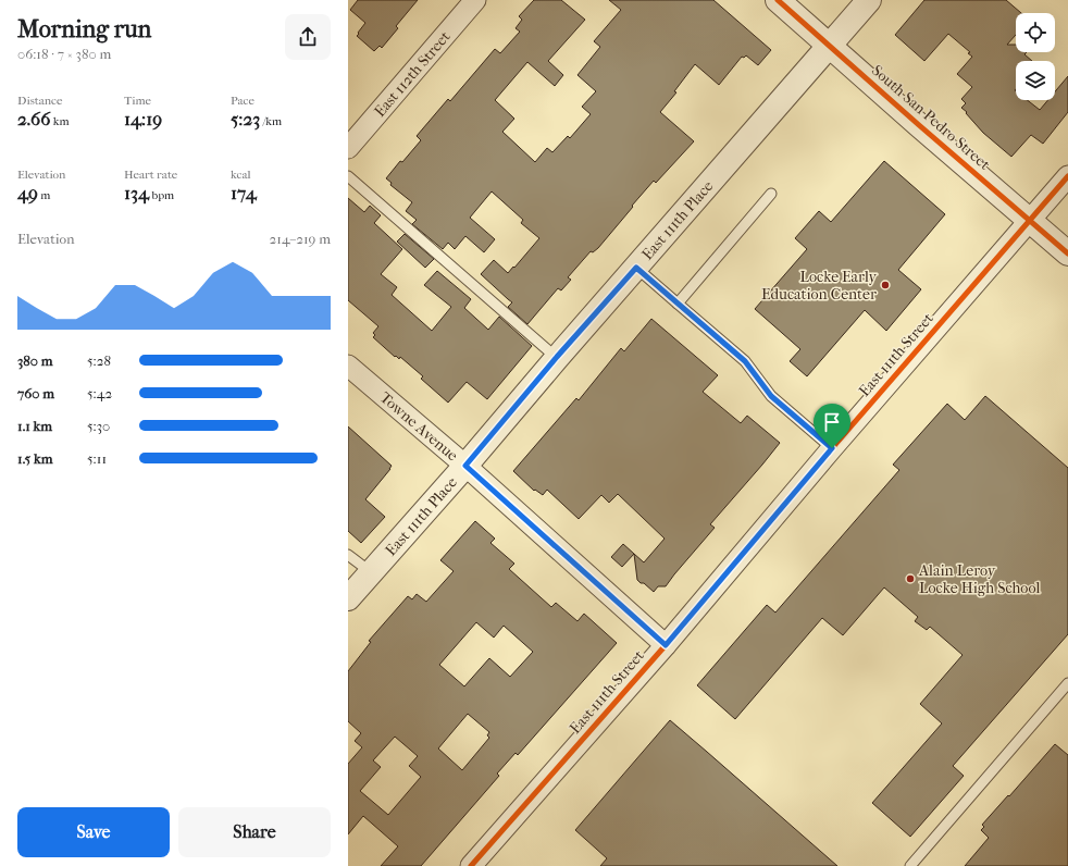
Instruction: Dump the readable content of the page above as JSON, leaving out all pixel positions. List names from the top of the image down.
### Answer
{
  "streets": {
    "street": [
      "East 112th Street",
      "South San Pedro Street",
      "East 111th Place",
      "East 111th Street",
      "Towne Avenue"
    ]
  },
  "crossings": [
    ["South San Pedro Street", "East 111th Place"],
    ["South San Pedro Street", "East 111th Street"],
    ["East 111th Place", "Towne Avenue"],
    ["East 111th Street", "Towne Avenue"]
  ],
  "places": ["Locke Early Education Center", "Alain Leroy Locke High School"],
  "page": {
    "heading": ["Morning run", "06:18 · 7 × 380 m"],
    "stats": [
      ["Distance", "2.66 km"],
      ["Time", "14:19"],
      ["Pace", "5:23 /km"],
      ["Elevation", "49 m"],
      ["Heart rate", "134 bpm"],
      ["kcal", "174"]
    ],
    "chart": ["Elevation", "214–219 m"],
    "list": [
      {
        "name": "380 m",
        "note": "5:28"
      },
      {
        "name": "760 m",
        "note": "5:42"
      },
      {
        "name": "1.1 km",
        "note": "5:30"
      },
      {
        "name": "1.5 km",
        "note": "5:11"
      }
    ],
    "buttons": ["Save", "Share"]
  }
}
